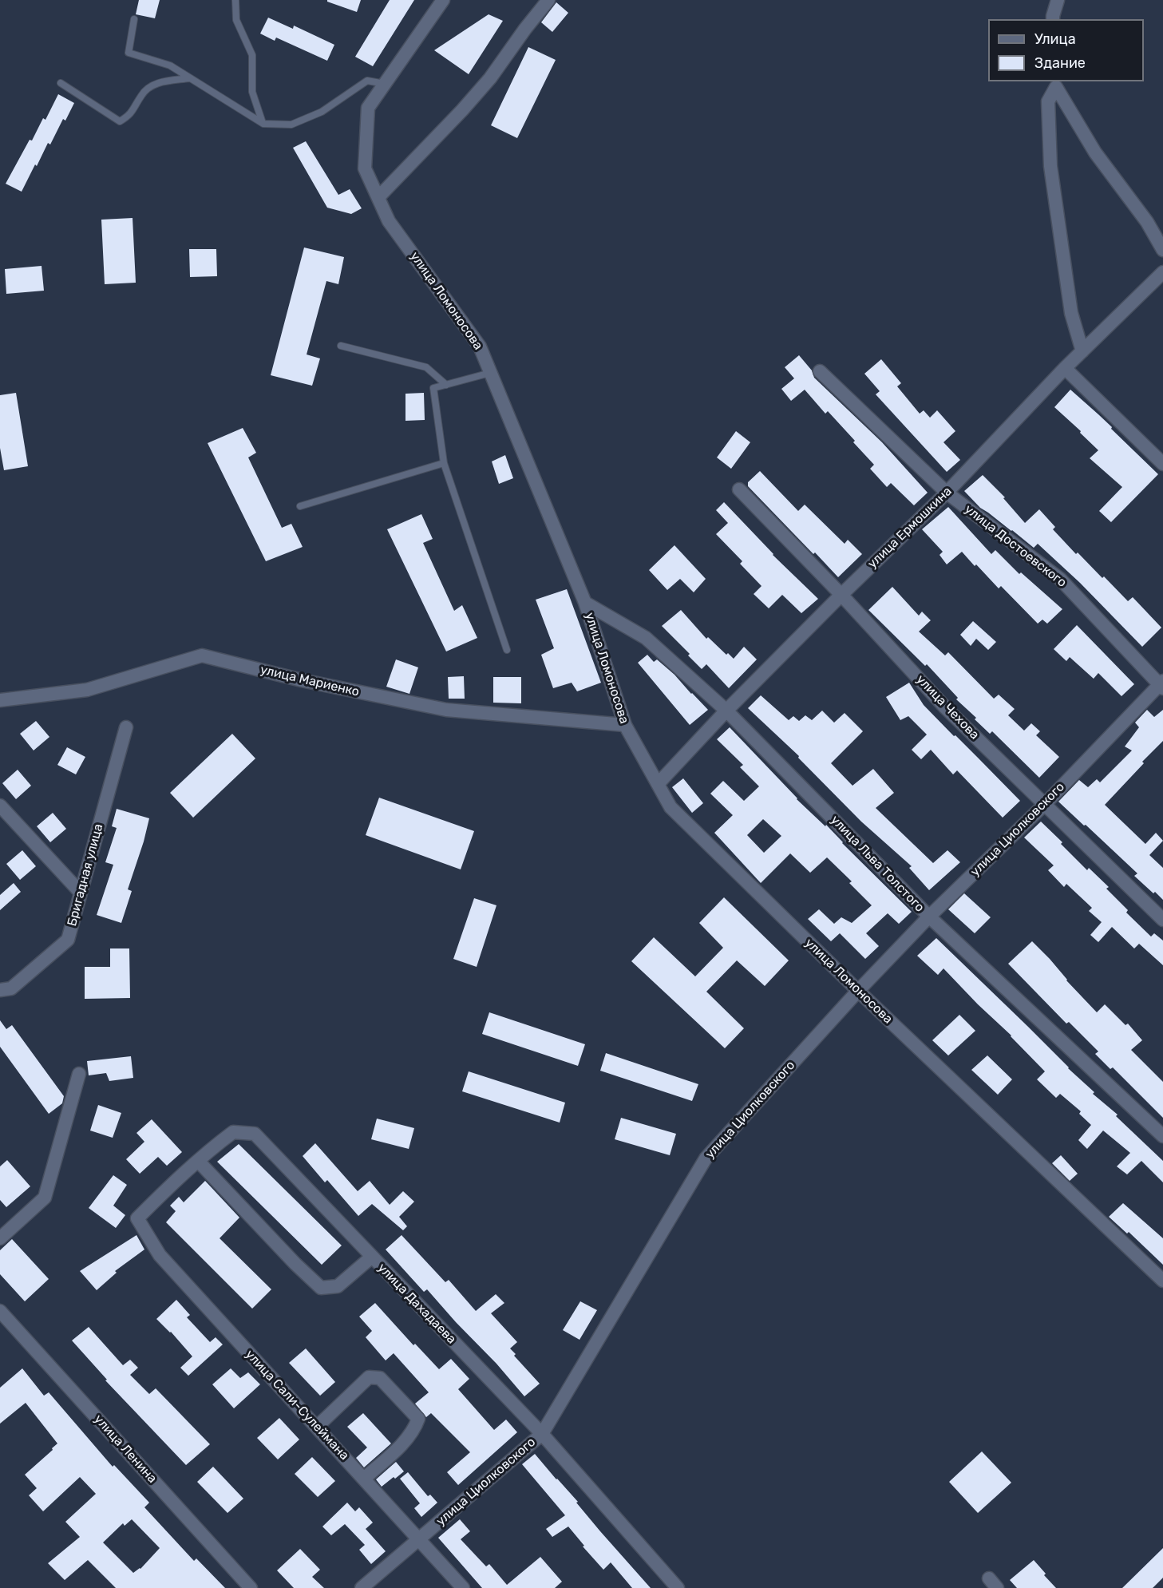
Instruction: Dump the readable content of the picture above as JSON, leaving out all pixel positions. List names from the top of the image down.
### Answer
{
  "streets": {
    "street": [
      "улица Ломоносова",
      "улица Ермошкина",
      "улица Достоевского",
      "улица Мариенко",
      "улица Чехова",
      "улица Циолковского",
      "улица Льва Толстого",
      "Бригадная улица",
      "улица Дахадаева",
      "улица Сали-Сулеймана",
      "улица Ленина"
    ]
  },
  "crossings": [
    ["улица Ломоносова", "улица Ермошкина"],
    ["улица Ломоносова", "улица Мариенко"],
    ["улица Ломоносова", "улица Циолковского"],
    ["улица Ломоносова", "улица Льва Толстого"],
    ["улица Ермошкина", "улица Достоевского"],
    ["улица Ермошкина", "улица Чехова"],
    ["улица Ермошкина", "улица Льва Толстого"],
    ["улица Достоевского", "улица Циолковского"],
    ["улица Чехова", "улица Циолковского"],
    ["улица Циолковского", "улица Льва Толстого"],
    ["улица Циолковского", "улица Дахадаева"],
    ["улица Циолковского", "улица Сали-Сулеймана"],
    ["улица Дахадаева", "улица Сали-Сулеймана"]
  ],
  "legend": ["Улица", "Здание"]
}
